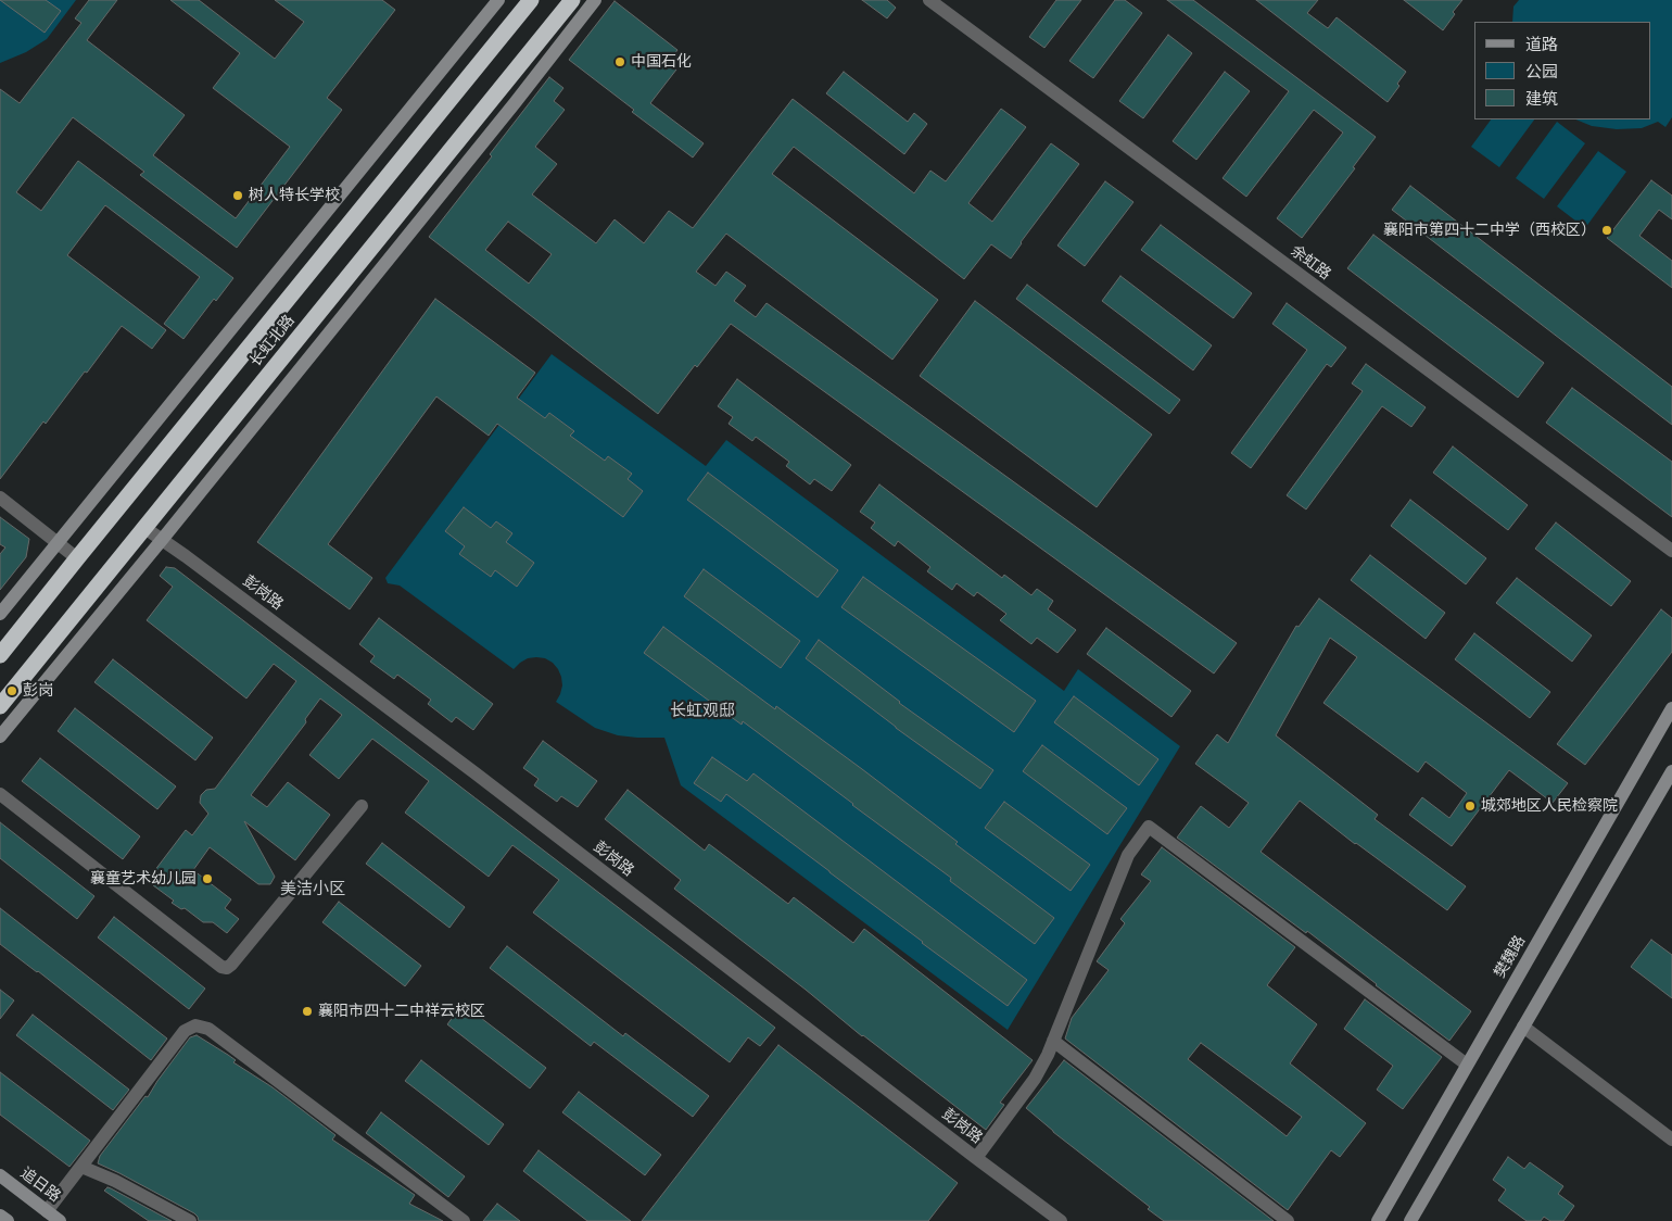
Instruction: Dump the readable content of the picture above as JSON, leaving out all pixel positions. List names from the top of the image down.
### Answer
{
  "streets": {
    "highway": ["长虹北路"],
    "street": [
      "余虹路",
      "彭岗路",
      "樊魏路",
      "追日路"
    ]
  },
  "crossings": [
    ["长虹北路", "彭岗路"]
  ],
  "districts": ["长虹观邸", "美洁小区"],
  "places": [
    "中国石化",
    "树人特长学校",
    "襄阳市第四十二中学（西校区）",
    "彭岗",
    "城郊地区人民检察院",
    "襄童艺术幼儿园",
    "襄阳市四十二中祥云校区"
  ],
  "legend": ["道路", "公园", "建筑"]
}
